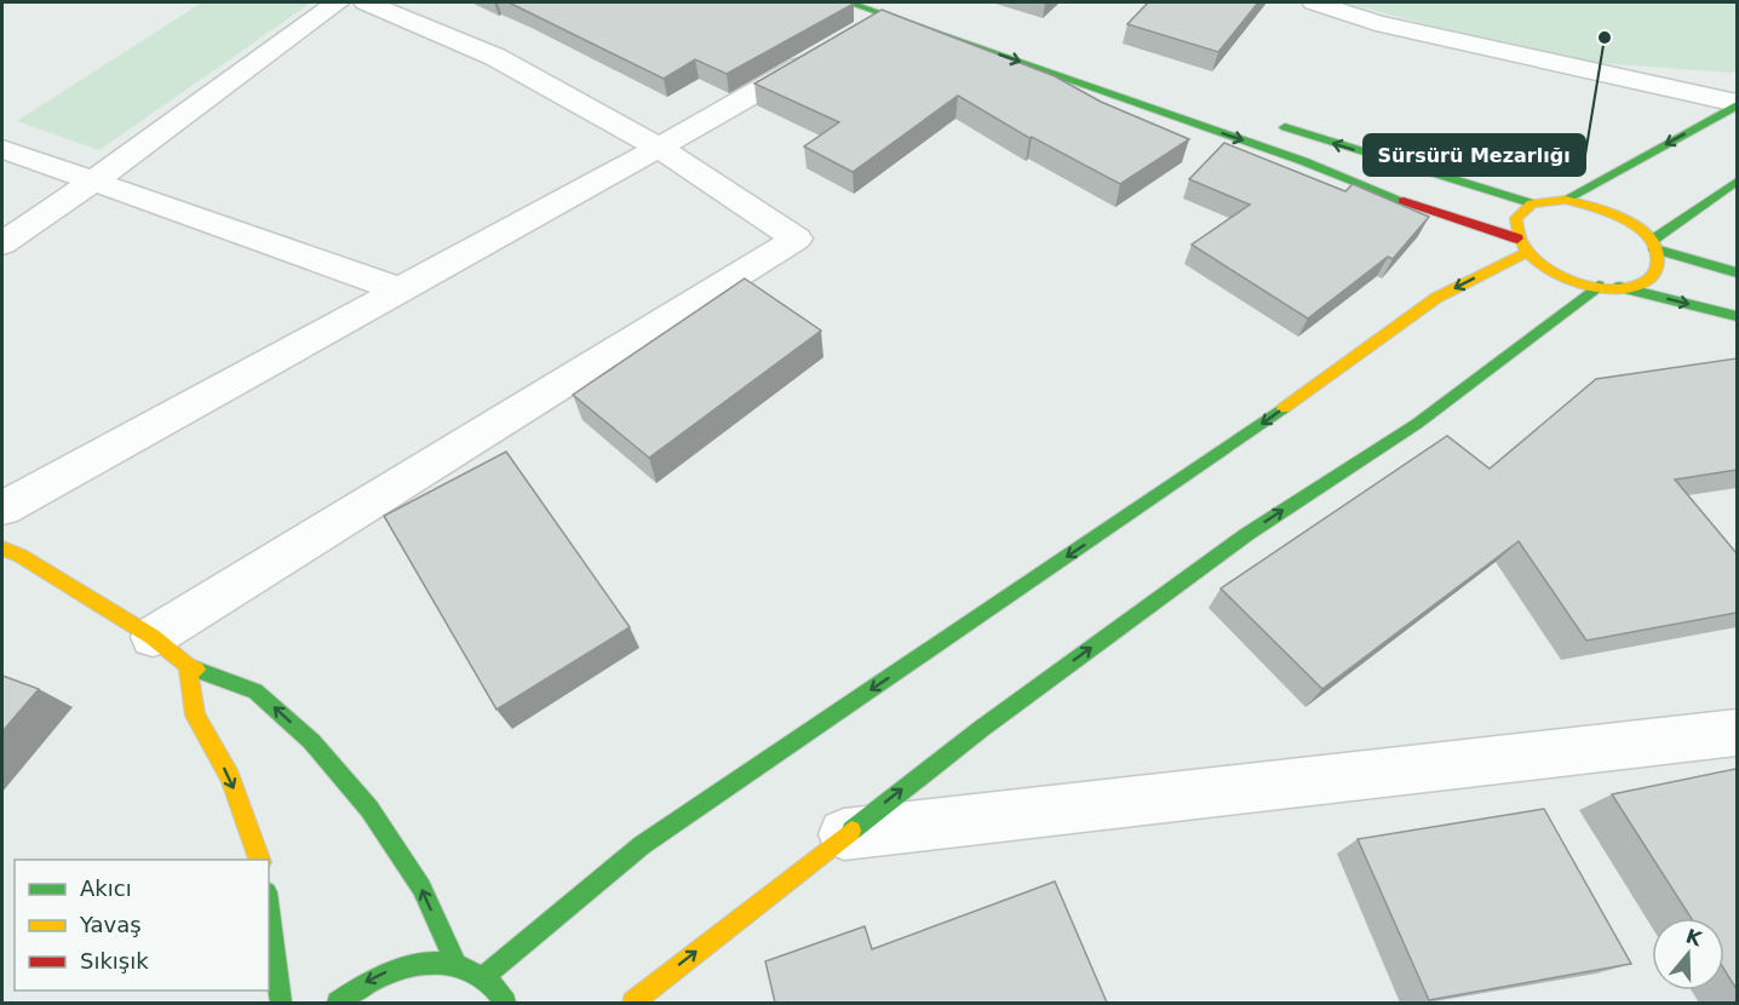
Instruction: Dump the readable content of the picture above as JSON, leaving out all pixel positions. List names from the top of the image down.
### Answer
{
  "places": ["Sürsürü Mezarlığı"],
  "legend": ["Akıcı", "Yavaş", "Sıkışık"],
  "north": "top"
}
